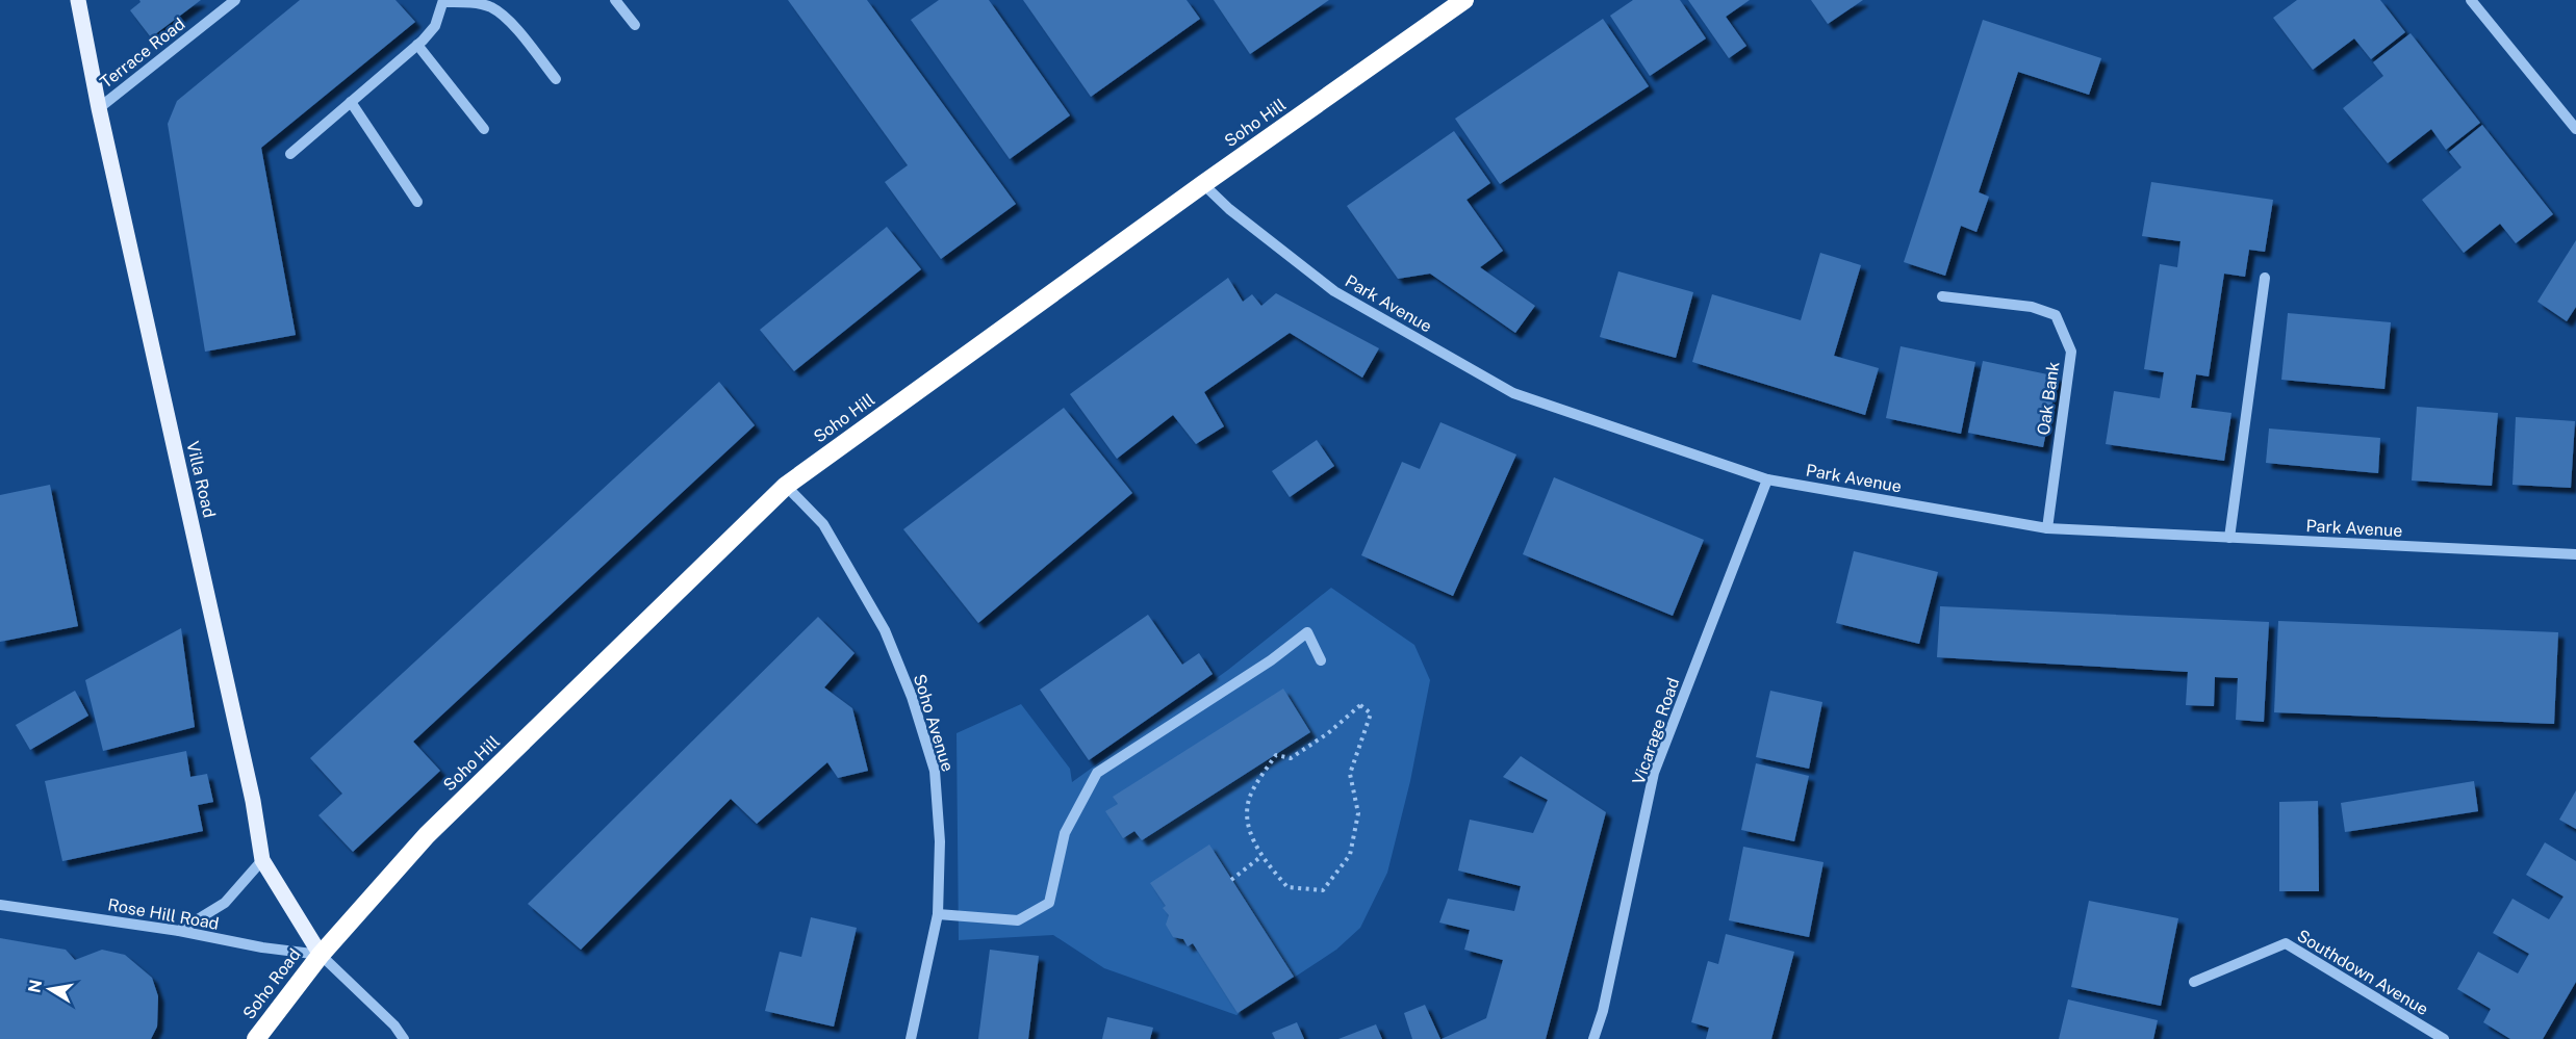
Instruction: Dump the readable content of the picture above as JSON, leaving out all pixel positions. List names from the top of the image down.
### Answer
{
  "streets": {
    "highway": ["Soho Hill", "Soho Road"],
    "main road": ["Villa Road"],
    "street": [
      "Terrace Road",
      "Park Avenue",
      "Oak Bank",
      "Soho Avenue",
      "Vicarage Road",
      "Rose Hill Road",
      "Southdown Avenue"
    ]
  },
  "crossings": [
    ["Terrace Road", "Villa Road"],
    ["Soho Hill", "Park Avenue"],
    ["Soho Hill", "Villa Road"],
    ["Soho Hill", "Soho Avenue"],
    ["Soho Hill", "Rose Hill Road"],
    ["Soho Hill", "Soho Road"],
    ["Park Avenue", "Oak Bank"],
    ["Park Avenue", "Vicarage Road"],
    ["Villa Road", "Rose Hill Road"],
    ["Villa Road", "Soho Road"],
    ["Rose Hill Road", "Soho Road"]
  ],
  "north": "left"
}
